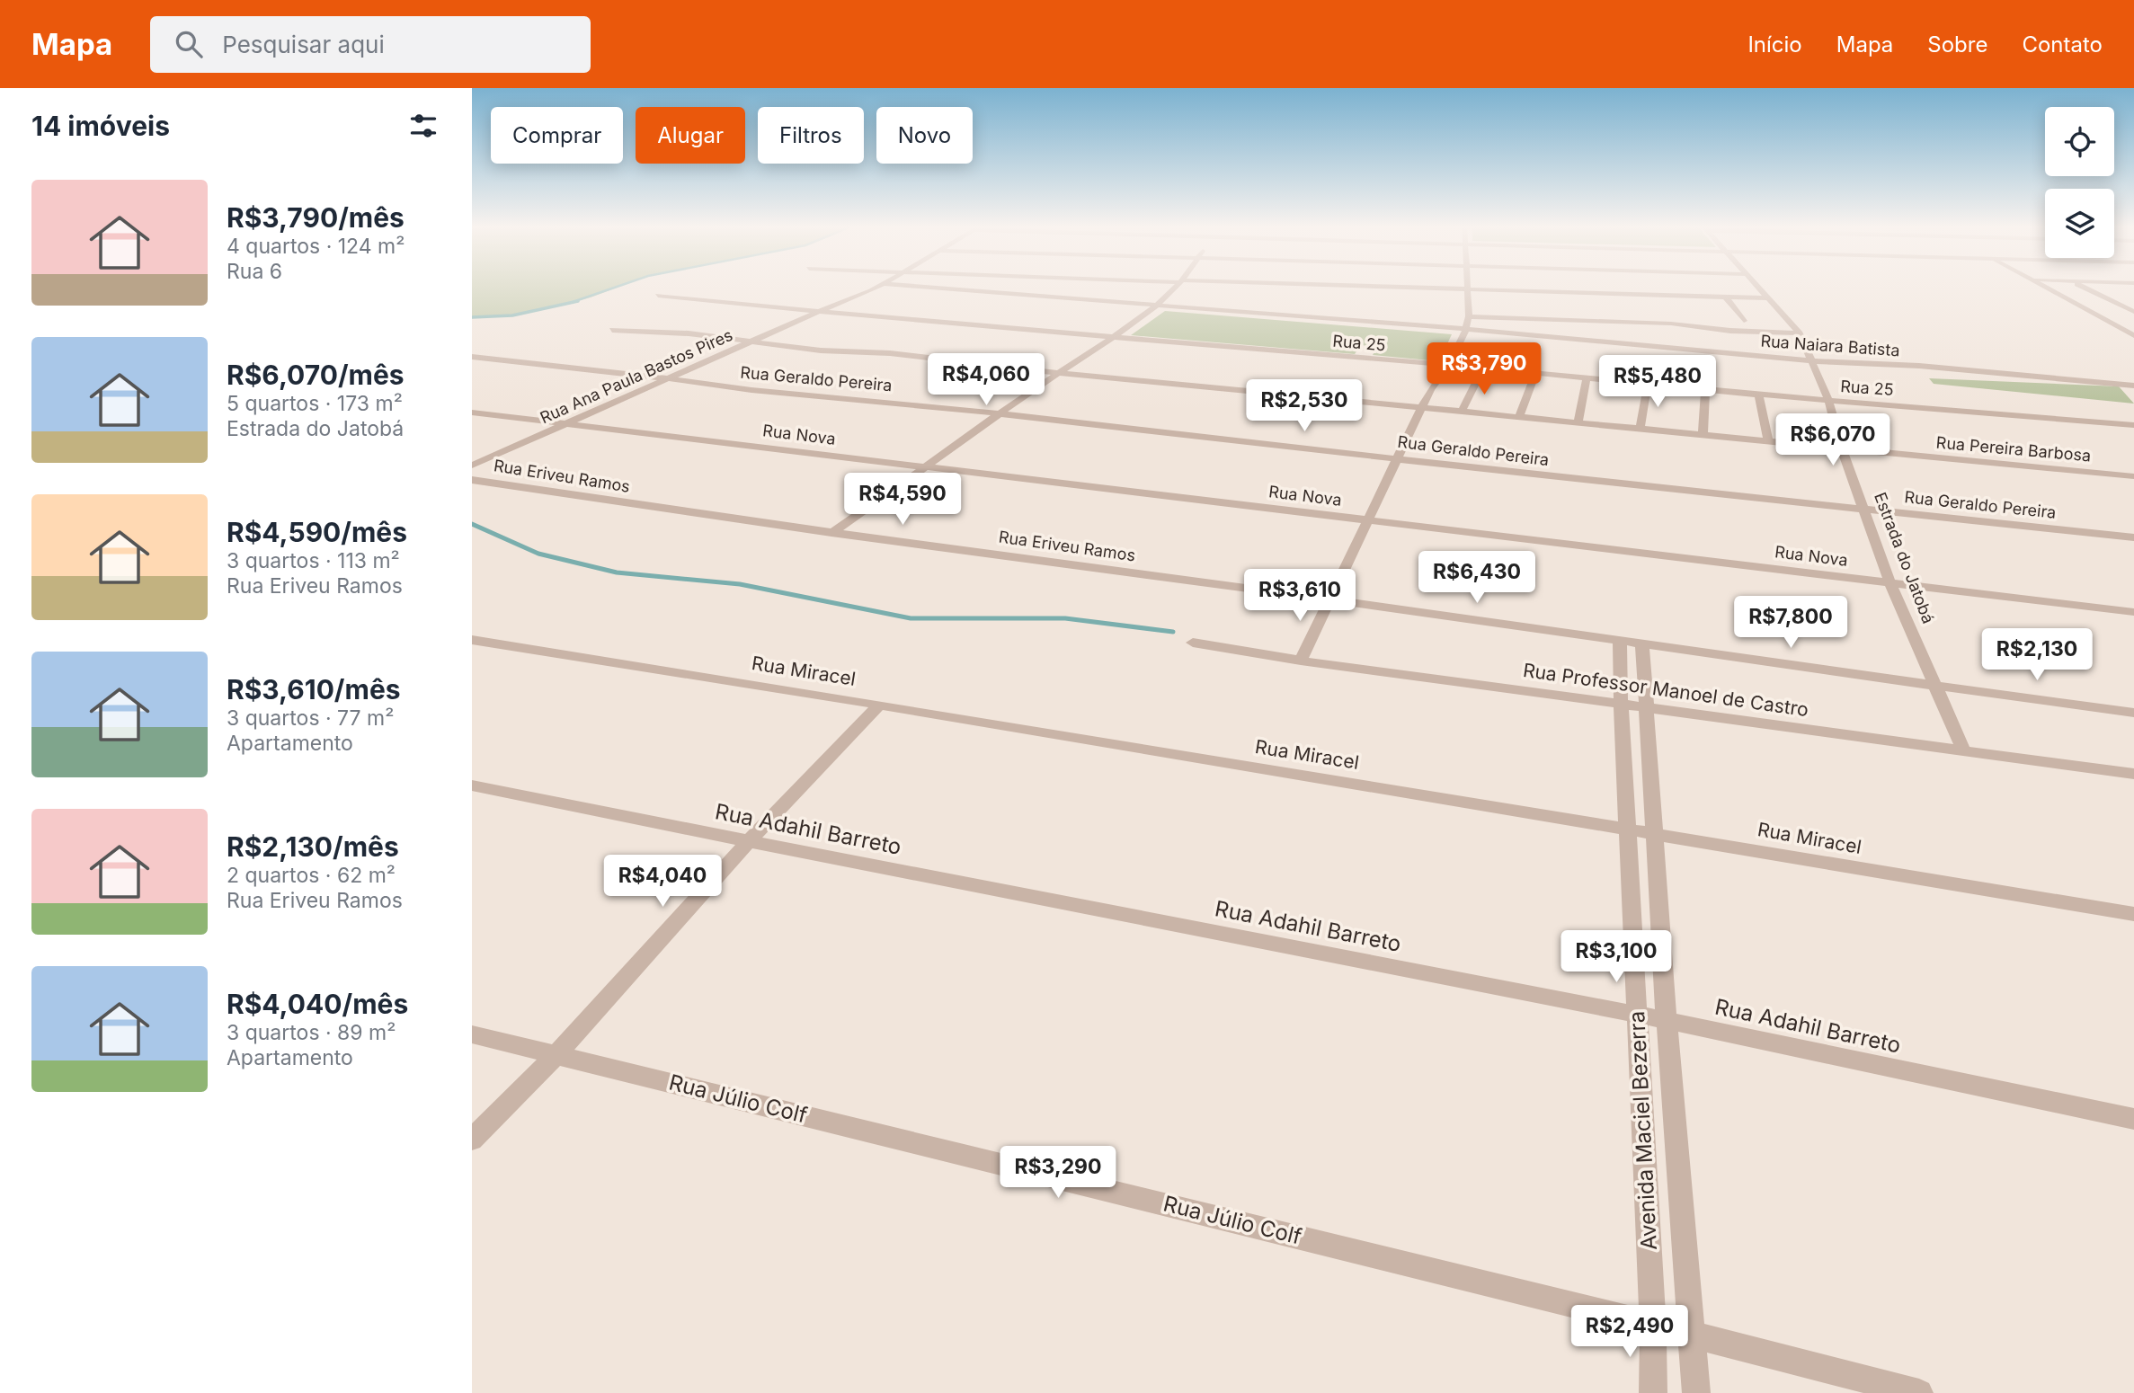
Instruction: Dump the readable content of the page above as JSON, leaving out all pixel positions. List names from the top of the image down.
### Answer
{
  "streets": {
    "street": [
      "Rua 25",
      "Rua Naiara Batista",
      "Rua Ana Paula Bastos Pires",
      "Rua Geraldo Pereira",
      "Rua Nova",
      "Rua Pereira Barbosa",
      "Rua Eriveu Ramos",
      "Estrada do Jatobá",
      "Rua Miracel",
      "Rua Professor Manoel de Castro",
      "Rua Adahil Barreto",
      "Rua Júlio Colf",
      "Avenida Maciel Bezerra"
    ]
  },
  "crossings": [
    ["Rua 25", "Rua Ana Paula Bastos Pires"],
    ["Rua 25", "Estrada do Jatobá"],
    ["Rua Naiara Batista", "Estrada do Jatobá"],
    ["Rua Ana Paula Bastos Pires", "Rua Geraldo Pereira"],
    ["Rua Ana Paula Bastos Pires", "Rua Nova"],
    ["Rua Ana Paula Bastos Pires", "Rua Pereira Barbosa"],
    ["Rua Geraldo Pereira", "Estrada do Jatobá"],
    ["Rua Nova", "Estrada do Jatobá"],
    ["Rua Pereira Barbosa", "Estrada do Jatobá"],
    ["Rua Eriveu Ramos", "Avenida Maciel Bezerra"],
    ["Estrada do Jatobá", "Rua Professor Manoel de Castro"],
    ["Rua Miracel", "Avenida Maciel Bezerra"],
    ["Rua Professor Manoel de Castro", "Avenida Maciel Bezerra"],
    ["Rua Adahil Barreto", "Avenida Maciel Bezerra"],
    ["Rua Júlio Colf", "Avenida Maciel Bezerra"]
  ],
  "page": {
    "header": "Mapa",
    "search": "Pesquisar aqui",
    "nav": [
      "Início",
      "Mapa",
      "Sobre",
      "Contato"
    ],
    "heading": "14 imóveis",
    "chip": [
      "Comprar",
      "Alugar",
      "Filtros",
      "Novo"
    ],
    "list": [
      {
        "name": "R$3,790/mês",
        "note": "4 quartos · 124 m² · Rua 6"
      },
      {
        "name": "R$6,070/mês",
        "note": "5 quartos · 173 m² · Estrada do Jatobá"
      },
      {
        "name": "R$4,590/mês",
        "note": "3 quartos · 113 m² · Rua Eriveu Ramos"
      },
      {
        "name": "R$3,610/mês",
        "note": "3 quartos · 77 m² · Apartamento"
      },
      {
        "name": "R$2,130/mês",
        "note": "2 quartos · 62 m² · Rua Eriveu Ramos"
      },
      {
        "name": "R$4,040/mês",
        "note": "3 quartos · 89 m² · Apartamento"
      }
    ],
    "price": [
      "R$3,790",
      "R$4,060",
      "R$5,480",
      "R$2,530",
      "R$6,070",
      "R$4,590",
      "R$6,430",
      "R$3,610",
      "R$7,800",
      "R$2,130",
      "R$4,040",
      "R$3,100",
      "R$3,290",
      "R$2,490"
    ]
  }
}
